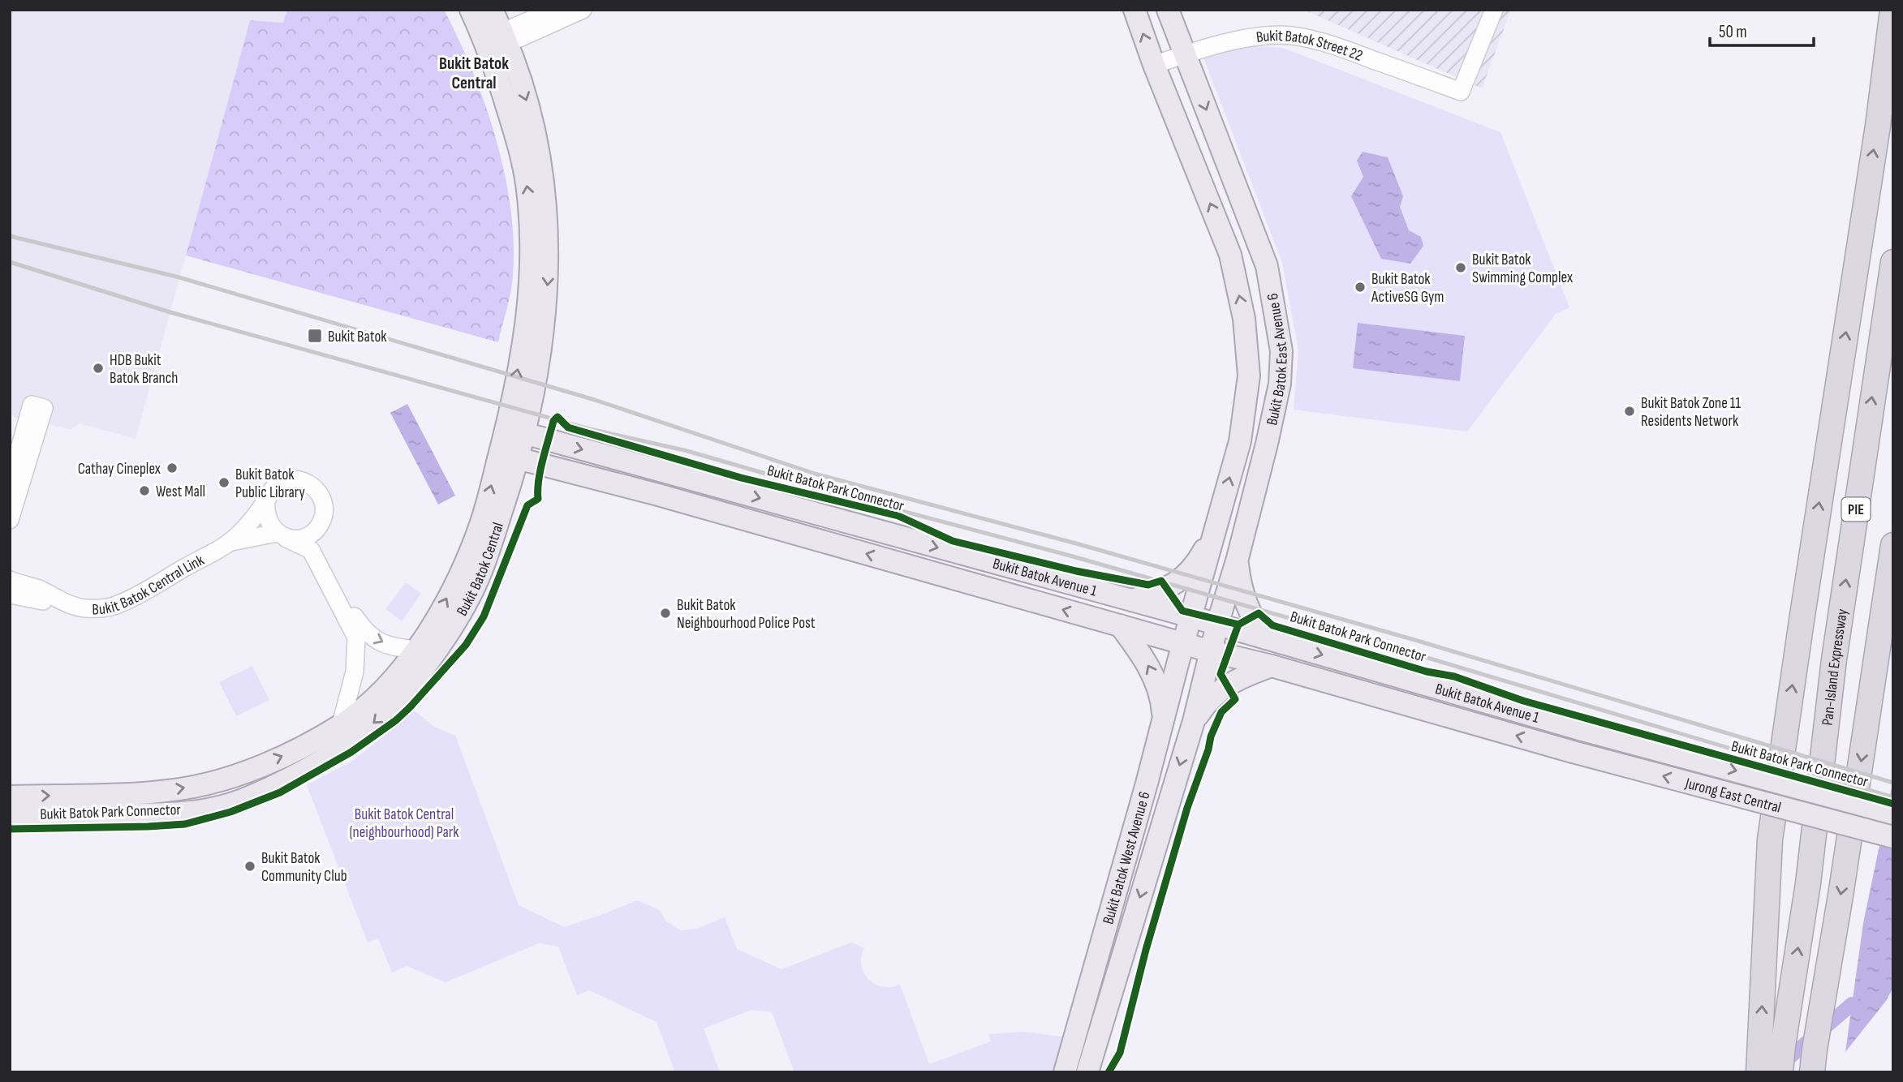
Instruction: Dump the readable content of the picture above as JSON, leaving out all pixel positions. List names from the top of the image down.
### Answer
{
  "streets": {
    "highway": ["PIE", "Pan-Island Expressway"],
    "main road": [
      "Bukit Batok East Avenue 6",
      "Bukit Batok Central",
      "Bukit Batok Avenue 1",
      "Jurong East Central",
      "Bukit Batok West Avenue 6"
    ],
    "street": ["Bukit Batok Street 22", "Bukit Batok Central Link"],
    "cycle path": ["Bukit Batok Park Connector"]
  },
  "crossings": [
    ["Bukit Batok Street 22", "Bukit Batok East Avenue 6"],
    ["Bukit Batok East Avenue 6", "Bukit Batok Avenue 1"],
    ["Bukit Batok East Avenue 6", "Bukit Batok West Avenue 6"],
    ["Bukit Batok Central", "Bukit Batok Avenue 1"],
    ["Bukit Batok Central", "Bukit Batok Central Link"],
    ["Bukit Batok Avenue 1", "Jurong East Central"],
    ["Bukit Batok Avenue 1", "Bukit Batok West Avenue 6"]
  ],
  "districts": ["Bukit Batok Central"],
  "parks": ["Bukit Batok Central (neighbourhood) Park"],
  "places": {
    "other": [
      "Bukit Batok Swimming Complex",
      "Bukit Batok ActiveSG Gym",
      "HDB Bukit Batok Branch",
      "Bukit Batok Zone 11 Residents Network",
      "Cathay Cineplex",
      "Bukit Batok Public Library",
      "West Mall",
      "Bukit Batok Neighbourhood Police Post",
      "Bukit Batok Community Club"
    ],
    "transit": ["Bukit Batok"]
  },
  "scale_bar": "50 m"
}
